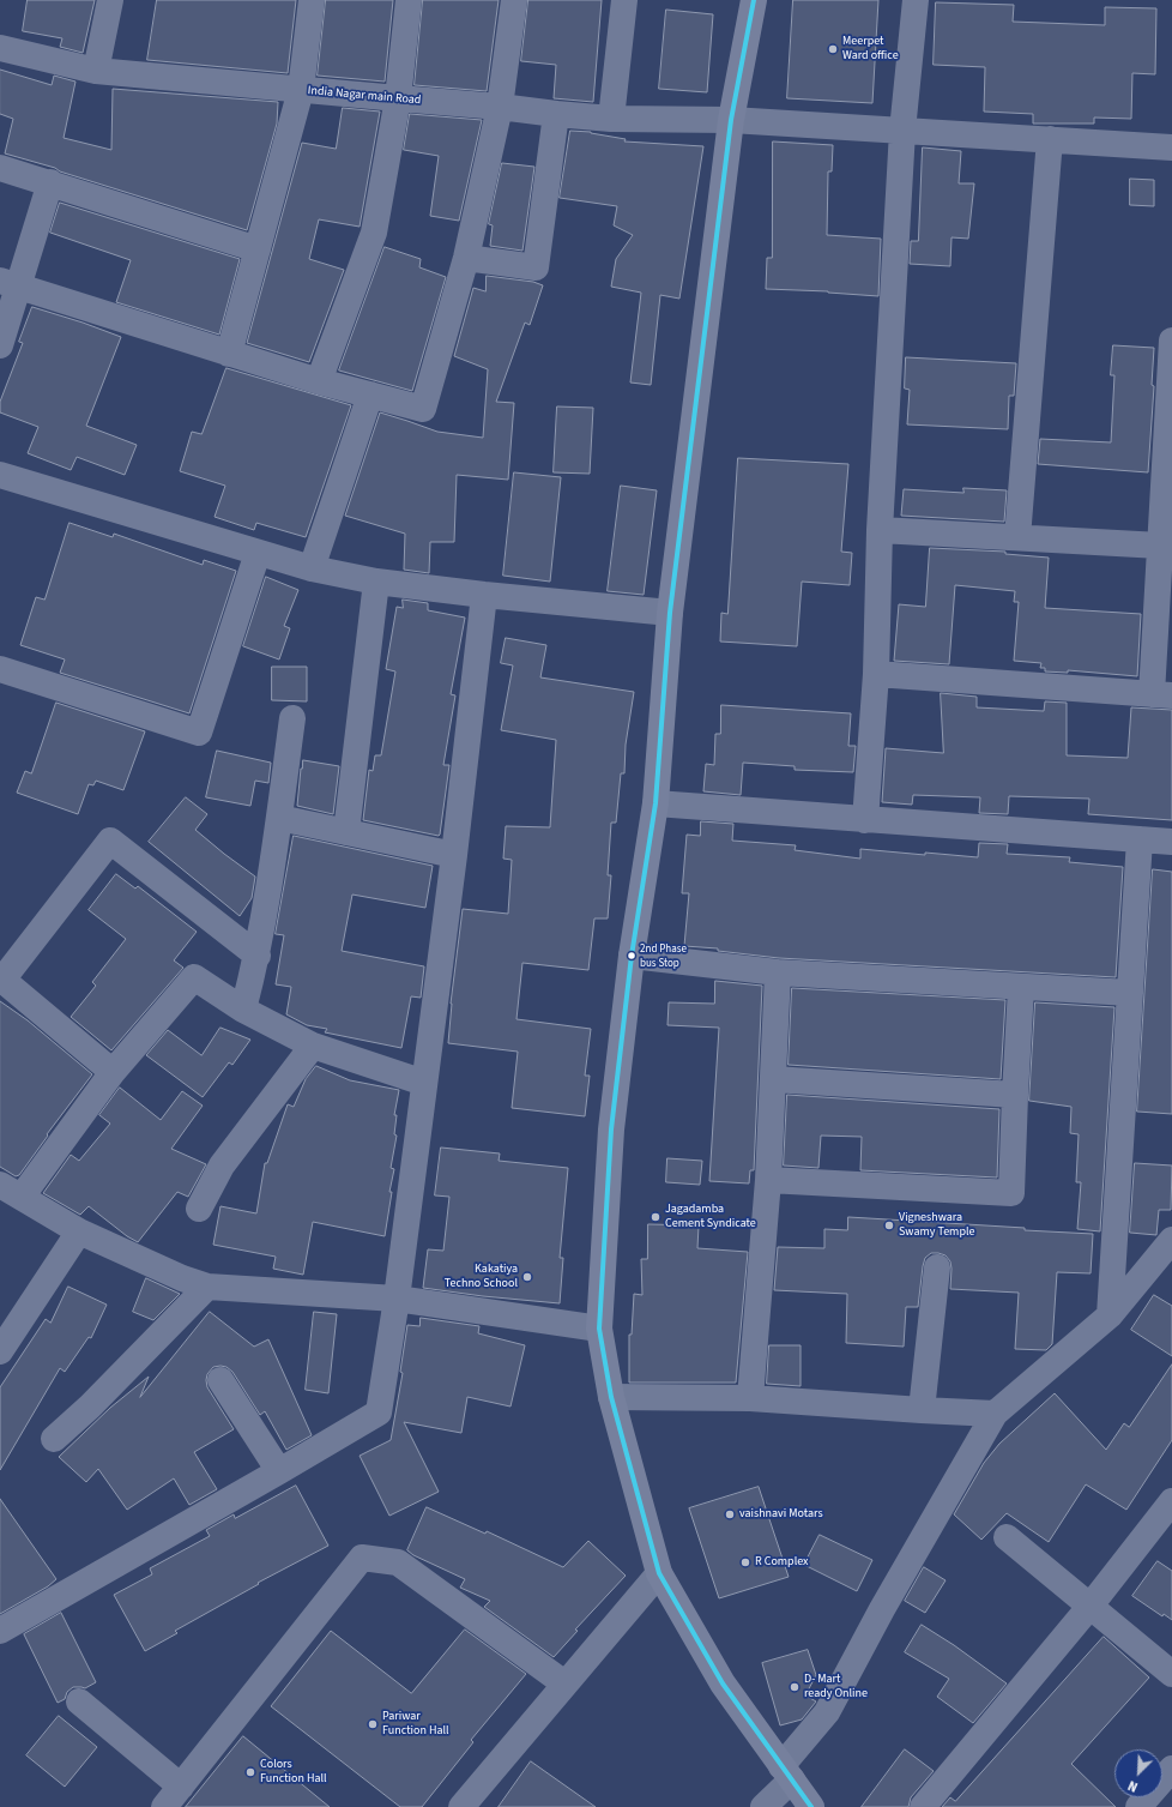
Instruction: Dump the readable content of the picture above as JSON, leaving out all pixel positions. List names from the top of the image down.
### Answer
{
  "streets": {
    "street": ["India Nagar main Road"]
  },
  "places": [
    "Meerpet Ward office",
    "2nd Phase bus Stop",
    "Jagadamba Cement Syndicate",
    "Vigneshwara Swamy Temple",
    "Kakatiya Techno School",
    "vaishnavi Motars",
    "R Complex",
    "D- Mart ready Online",
    "Pariwar Function Hall",
    "Colors Function Hall"
  ],
  "north": "bottom left"
}
